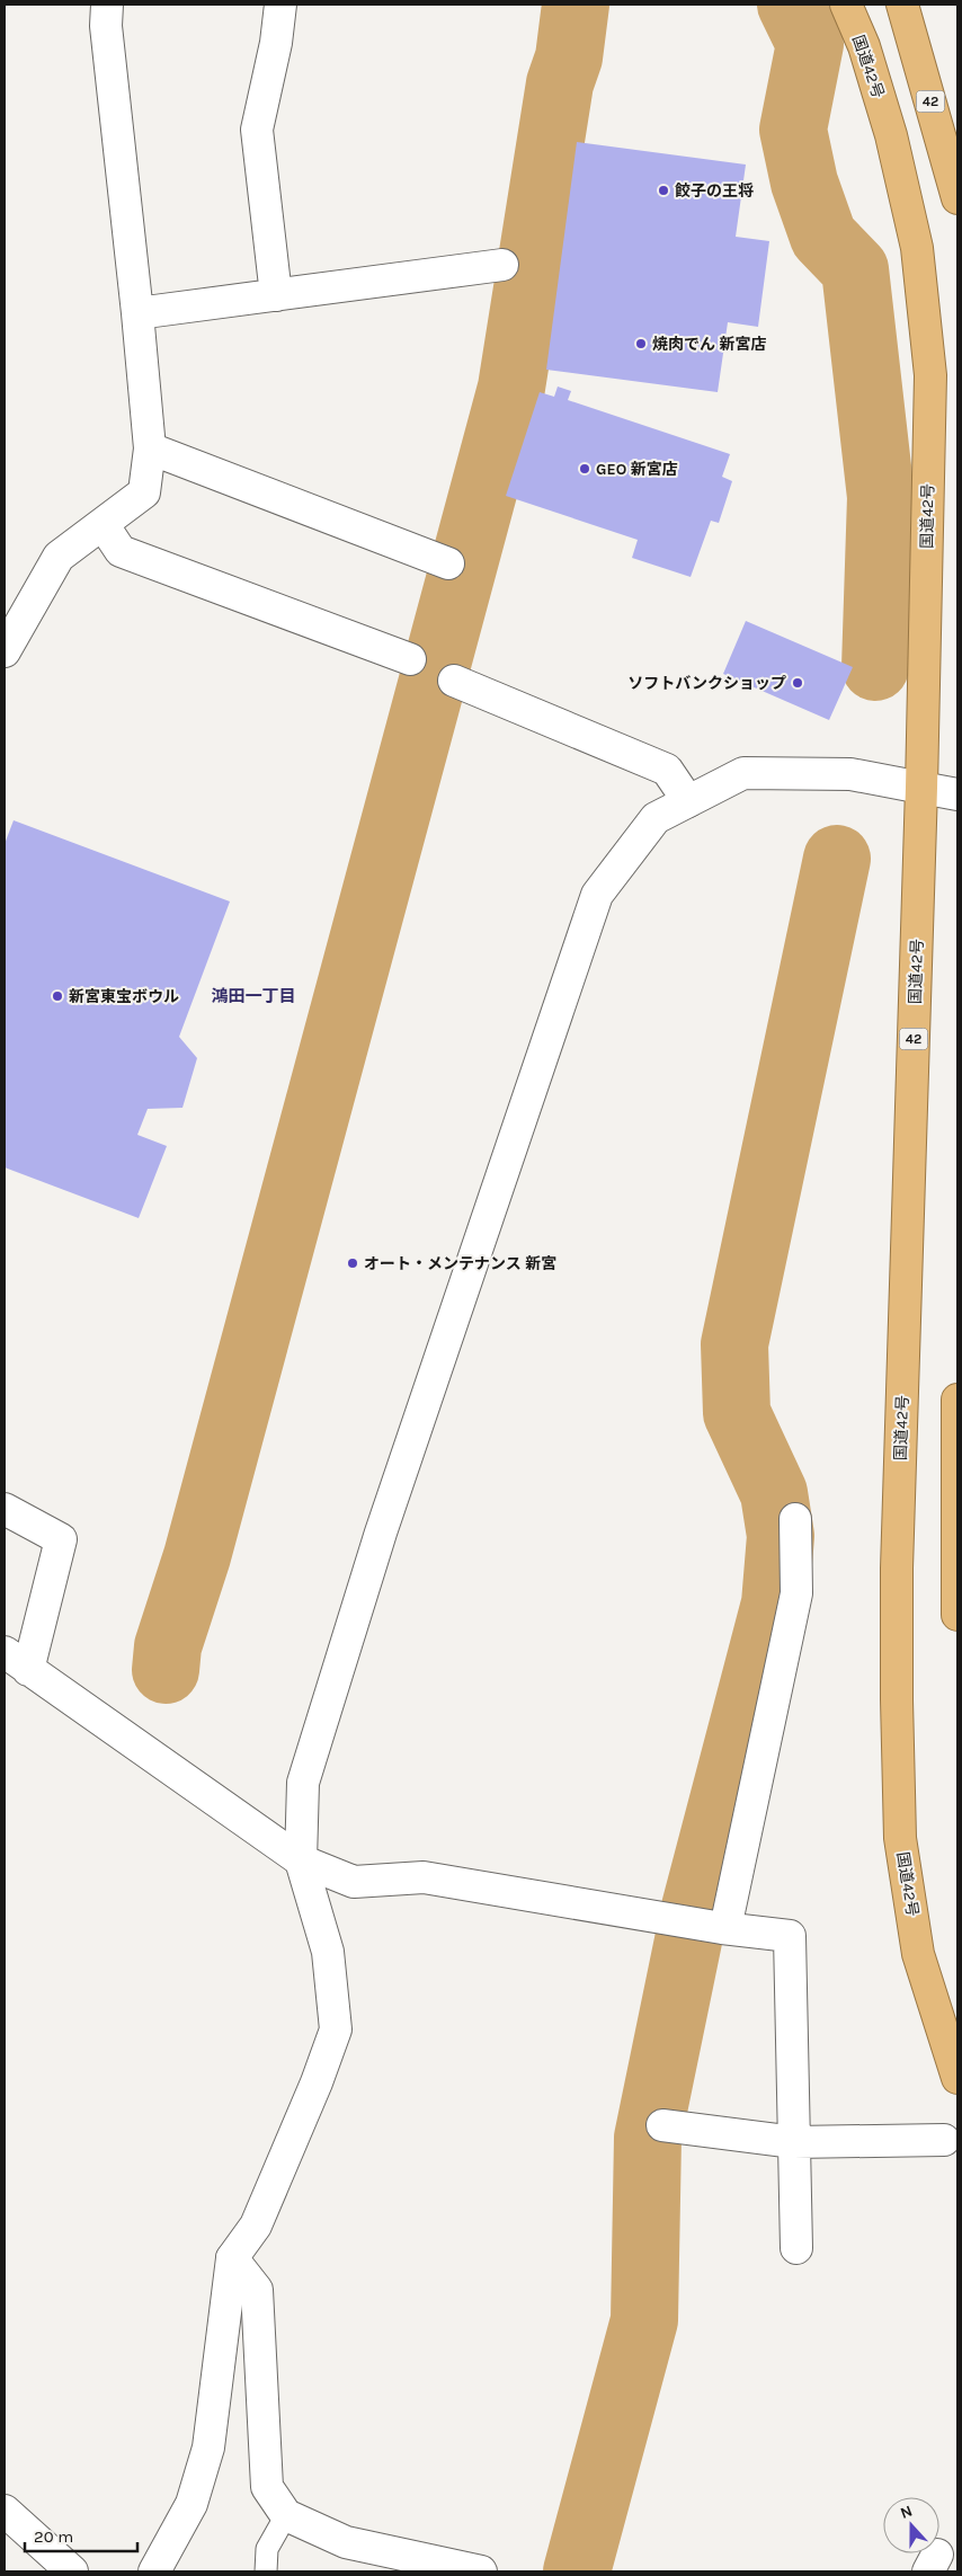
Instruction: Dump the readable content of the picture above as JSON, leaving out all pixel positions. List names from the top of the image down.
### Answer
{
  "streets": {
    "highway": ["国道42号", "42"]
  },
  "districts": ["鴻田一丁目"],
  "places": [
    "餃子の王将",
    "焼肉でん 新宮店",
    "GEO 新宮店",
    "ソフトバンクショップ",
    "新宮東宝ボウル",
    "オート・メンテナンス 新宮"
  ],
  "scale_bar": "20 m",
  "north": "top"
}
